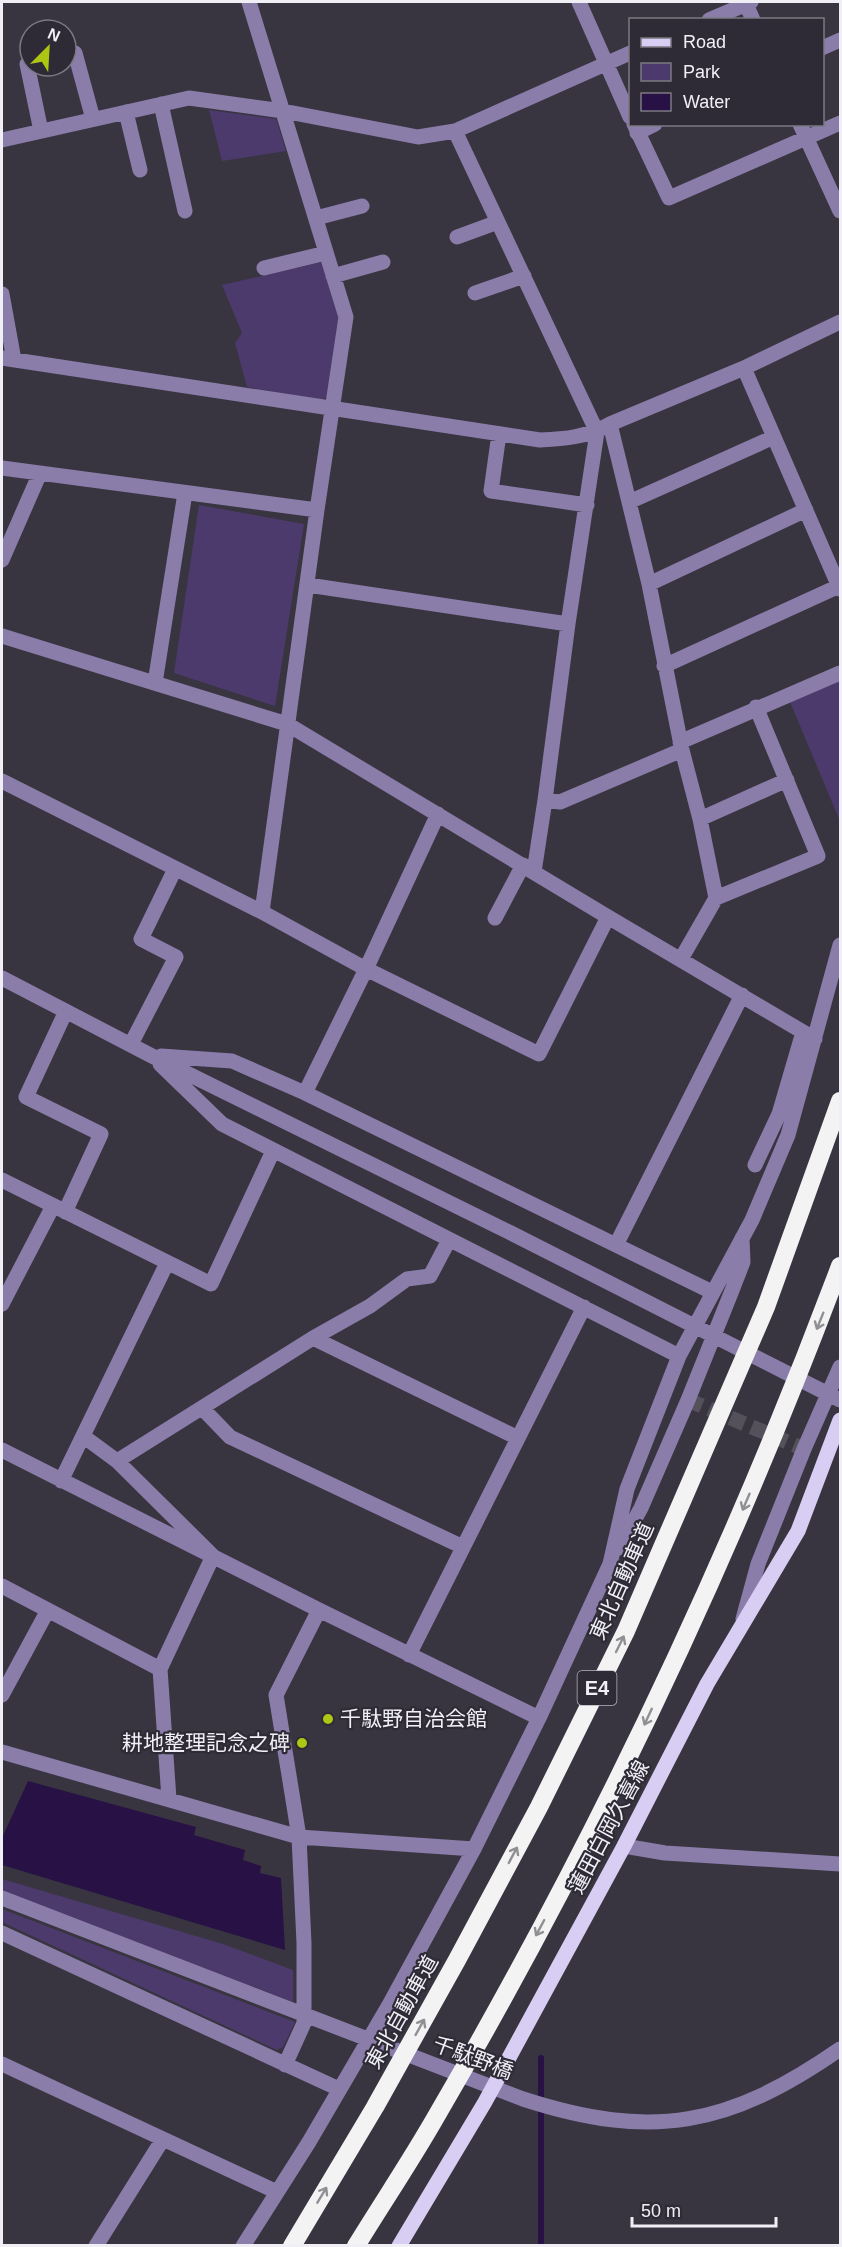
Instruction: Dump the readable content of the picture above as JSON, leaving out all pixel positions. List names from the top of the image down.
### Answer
{
  "streets": {
    "highway": ["東北自動車道", "E4"],
    "main road": ["蓮田白岡久喜線"],
    "street": ["千駄野橋"]
  },
  "places": ["千駄野自治会館", "耕地整理記念之碑"],
  "legend": ["Road", "Park", "Water"],
  "scale_bar": "50 m",
  "north": "top right"
}
